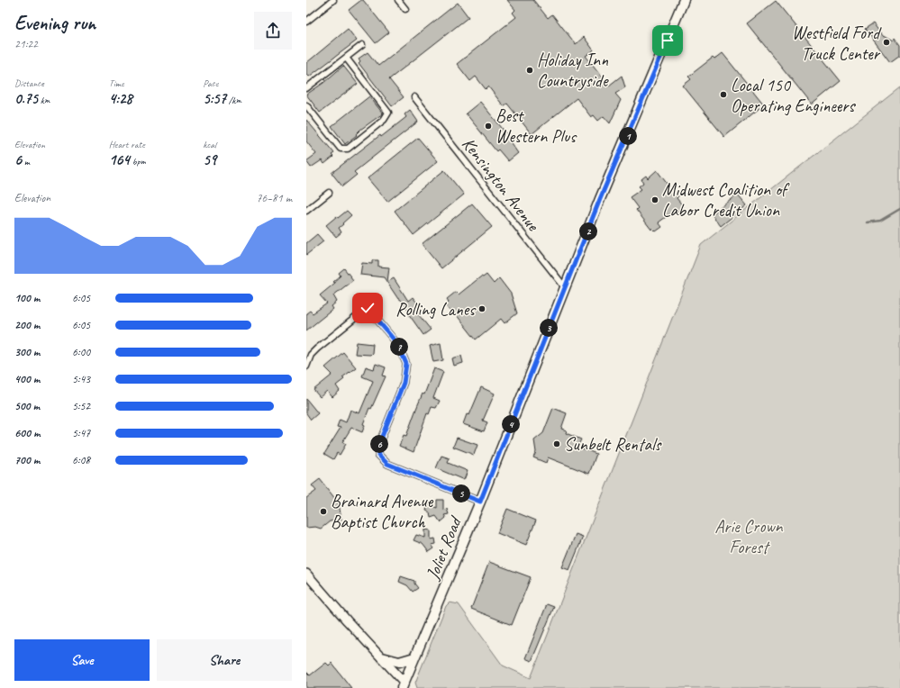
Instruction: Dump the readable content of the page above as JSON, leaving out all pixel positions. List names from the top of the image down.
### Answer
{
  "streets": {
    "main road": ["Joliet Road"],
    "street": ["Kensington Avenue"]
  },
  "crossings": [
    ["Kensington Avenue", "Joliet Road"]
  ],
  "parks": ["Arie Crown Forest"],
  "places": [
    "Westfield Ford Truck Center",
    "Holiday Inn Countryside",
    "Local 150 Operating Engineers",
    "Best Western Plus",
    "Midwest Coalition of Labor Credit Union",
    "Rolling Lanes",
    "Sunbelt Rentals",
    "Brainard Avenue Baptist Church"
  ],
  "page": {
    "heading": ["Evening run", "21:22"],
    "stats": [
      ["Distance", "0.75 km"],
      ["Time", "4:28"],
      ["Pace", "5:57 /km"],
      ["Elevation", "6 m"],
      ["Heart rate", "164 bpm"],
      ["kcal", "59"]
    ],
    "pins": [
      "1",
      "2",
      "3",
      "7",
      "4",
      "6",
      "5"
    ],
    "chart": ["Elevation", "76–81 m"],
    "list": [
      {
        "name": "100 m",
        "note": "6:05"
      },
      {
        "name": "200 m",
        "note": "6:05"
      },
      {
        "name": "300 m",
        "note": "6:00"
      },
      {
        "name": "400 m",
        "note": "5:43"
      },
      {
        "name": "500 m",
        "note": "5:52"
      },
      {
        "name": "600 m",
        "note": "5:47"
      },
      {
        "name": "700 m",
        "note": "6:08"
      }
    ],
    "buttons": ["Save", "Share"]
  }
}
